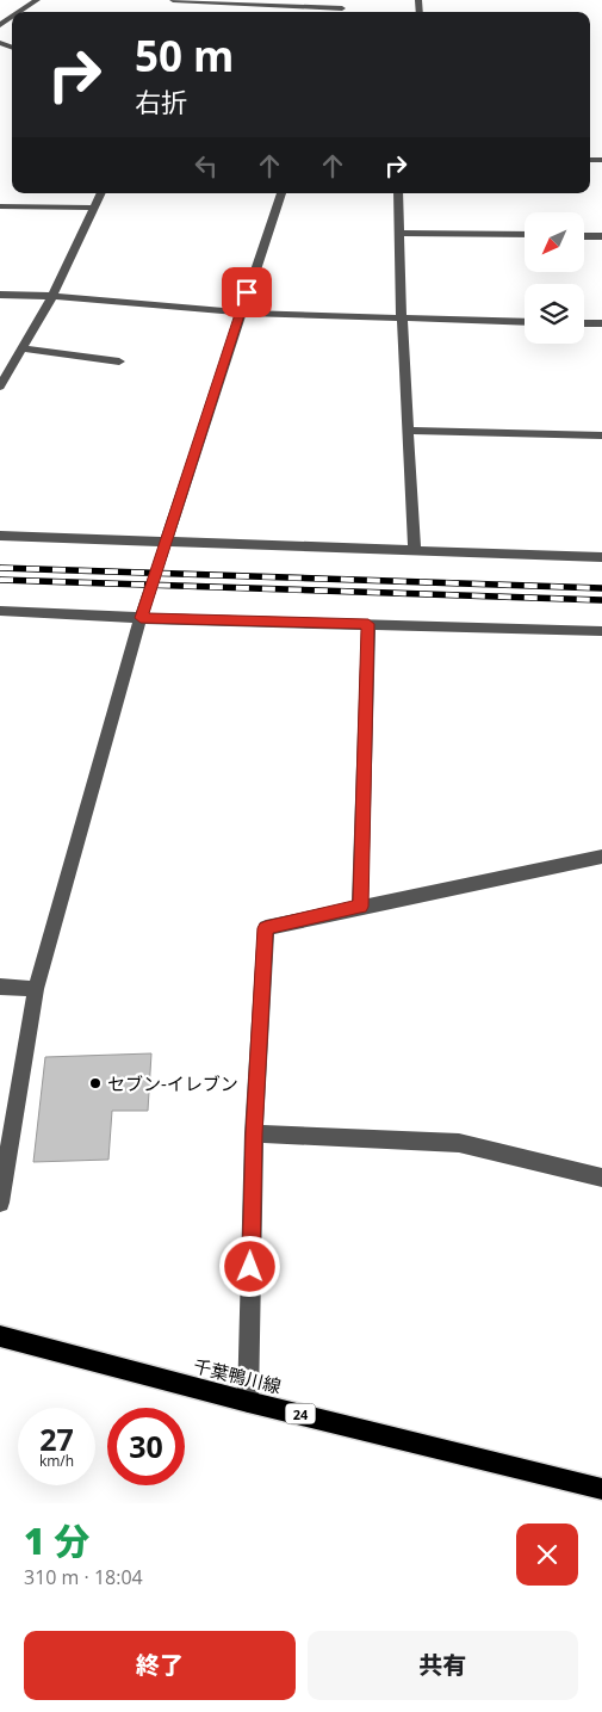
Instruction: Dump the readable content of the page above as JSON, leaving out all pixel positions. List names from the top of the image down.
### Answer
{
  "streets": {
    "main road": ["千葉鴨川線", "24"]
  },
  "places": ["セブン-イレブン"],
  "north": "bottom left",
  "page": {
    "turn": ["50 m", "右折"],
    "speed": "27 km/h",
    "limit": "30",
    "heading": ["1 分", "310 m · 18:04"],
    "buttons": ["終了", "共有"]
  }
}
